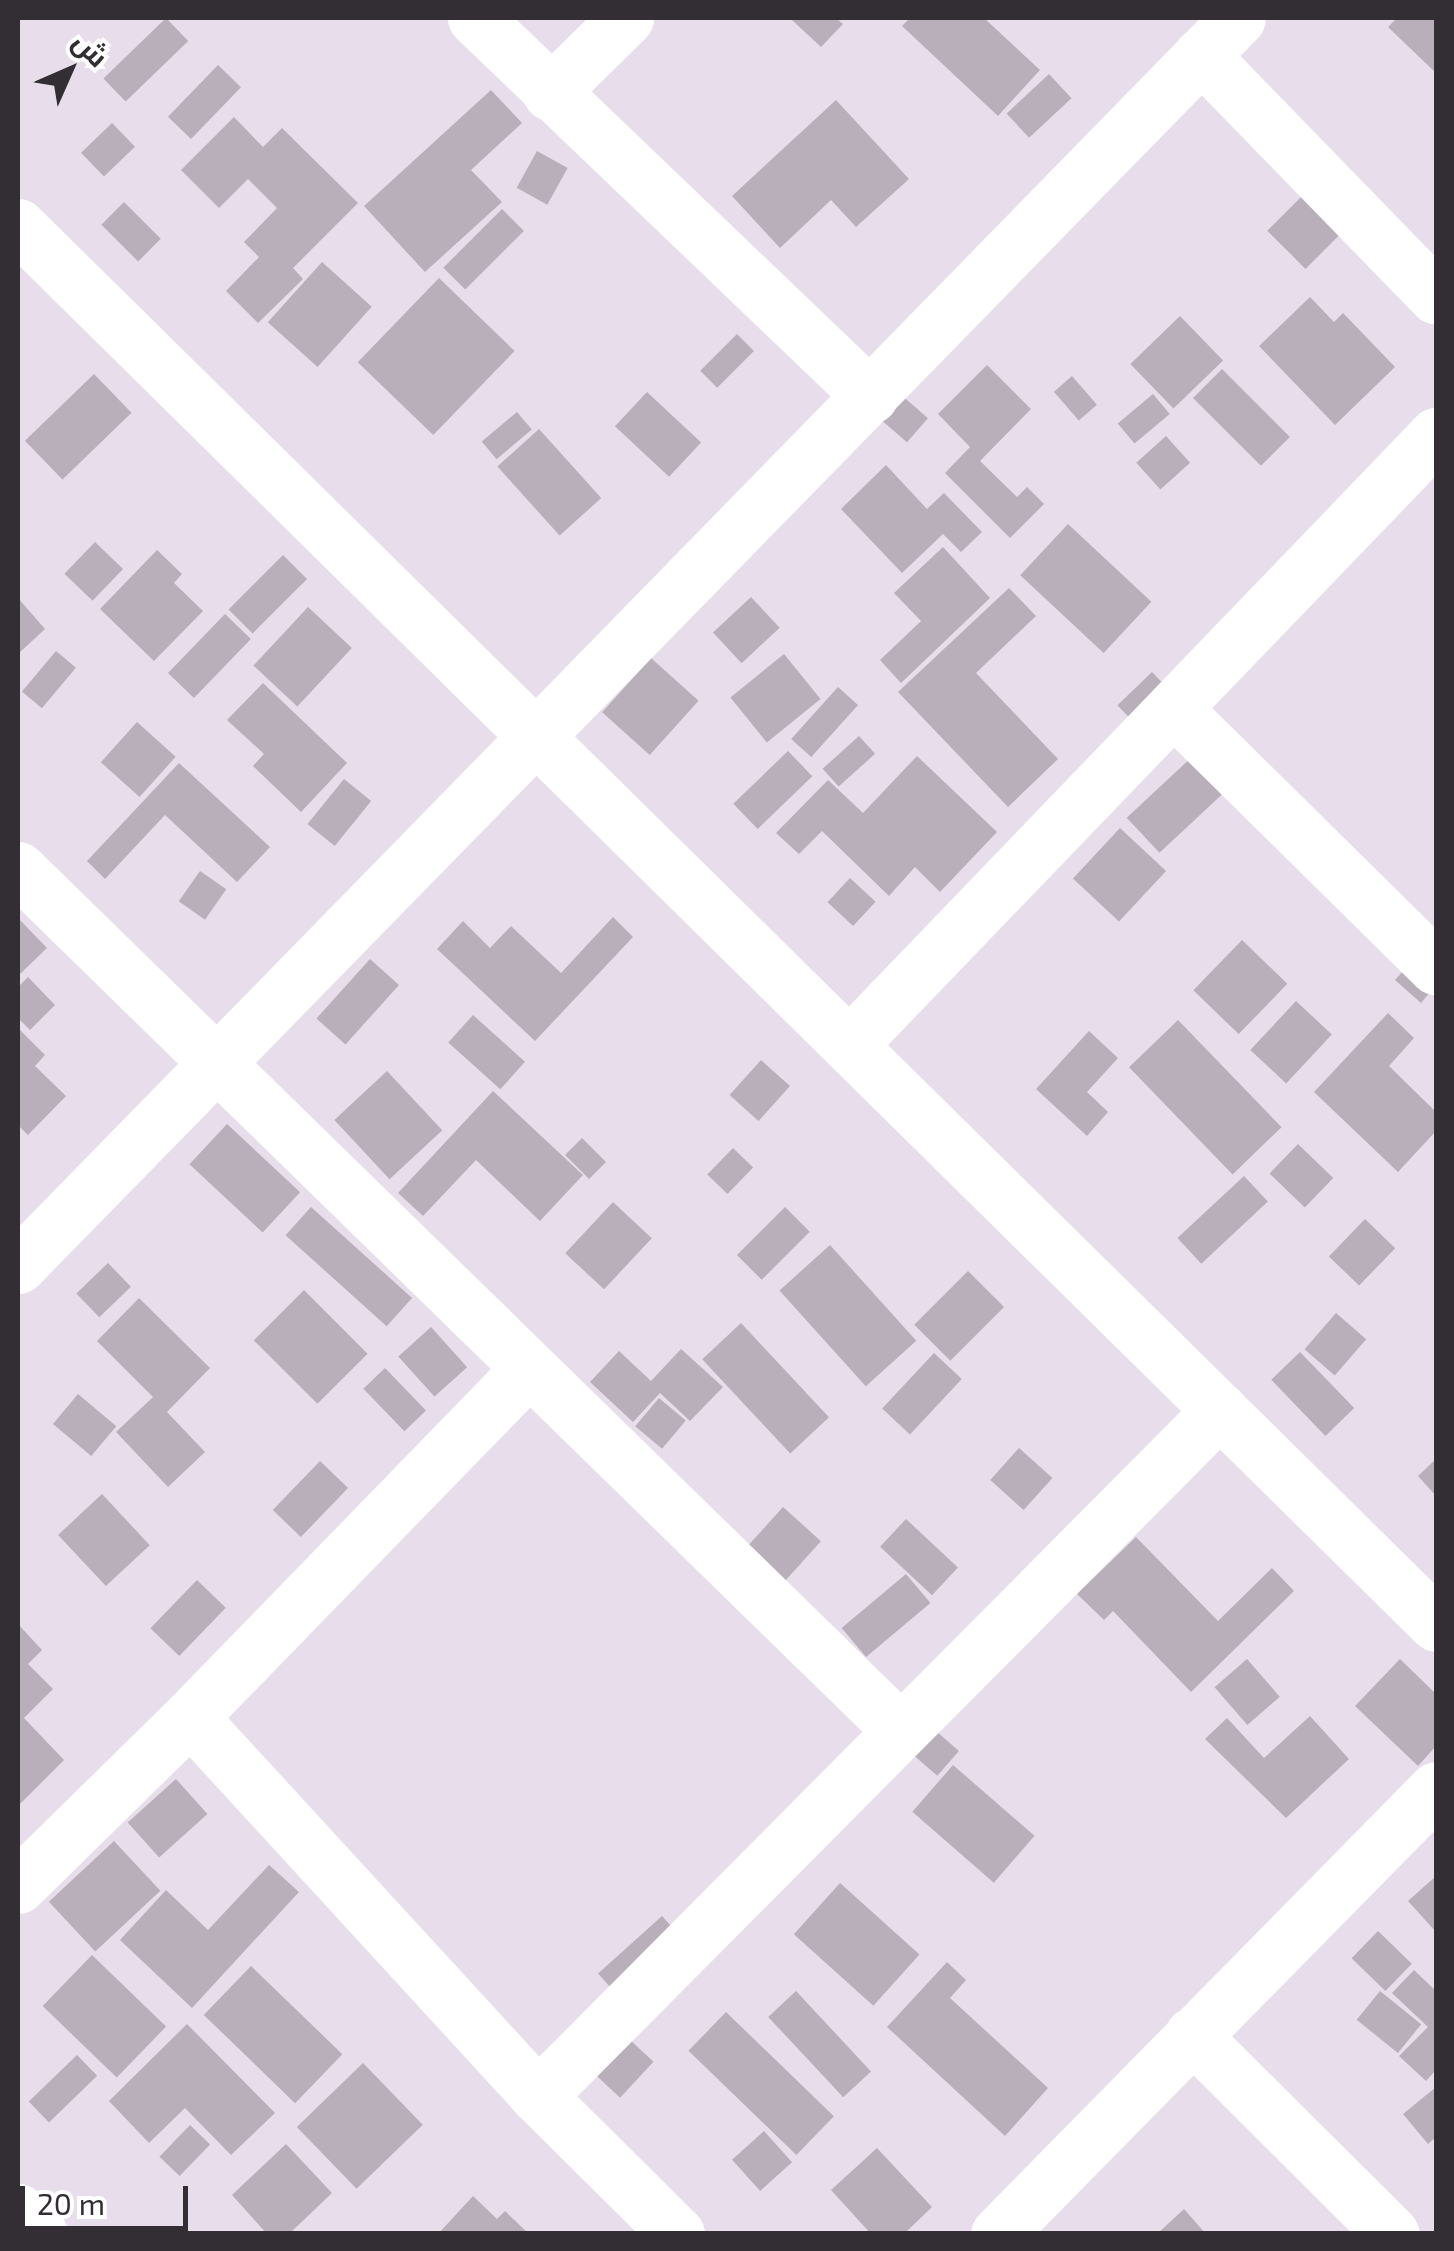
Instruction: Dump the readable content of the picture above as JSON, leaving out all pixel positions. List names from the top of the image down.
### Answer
{
  "scale_bar": "20 m",
  "north": "top right"
}
